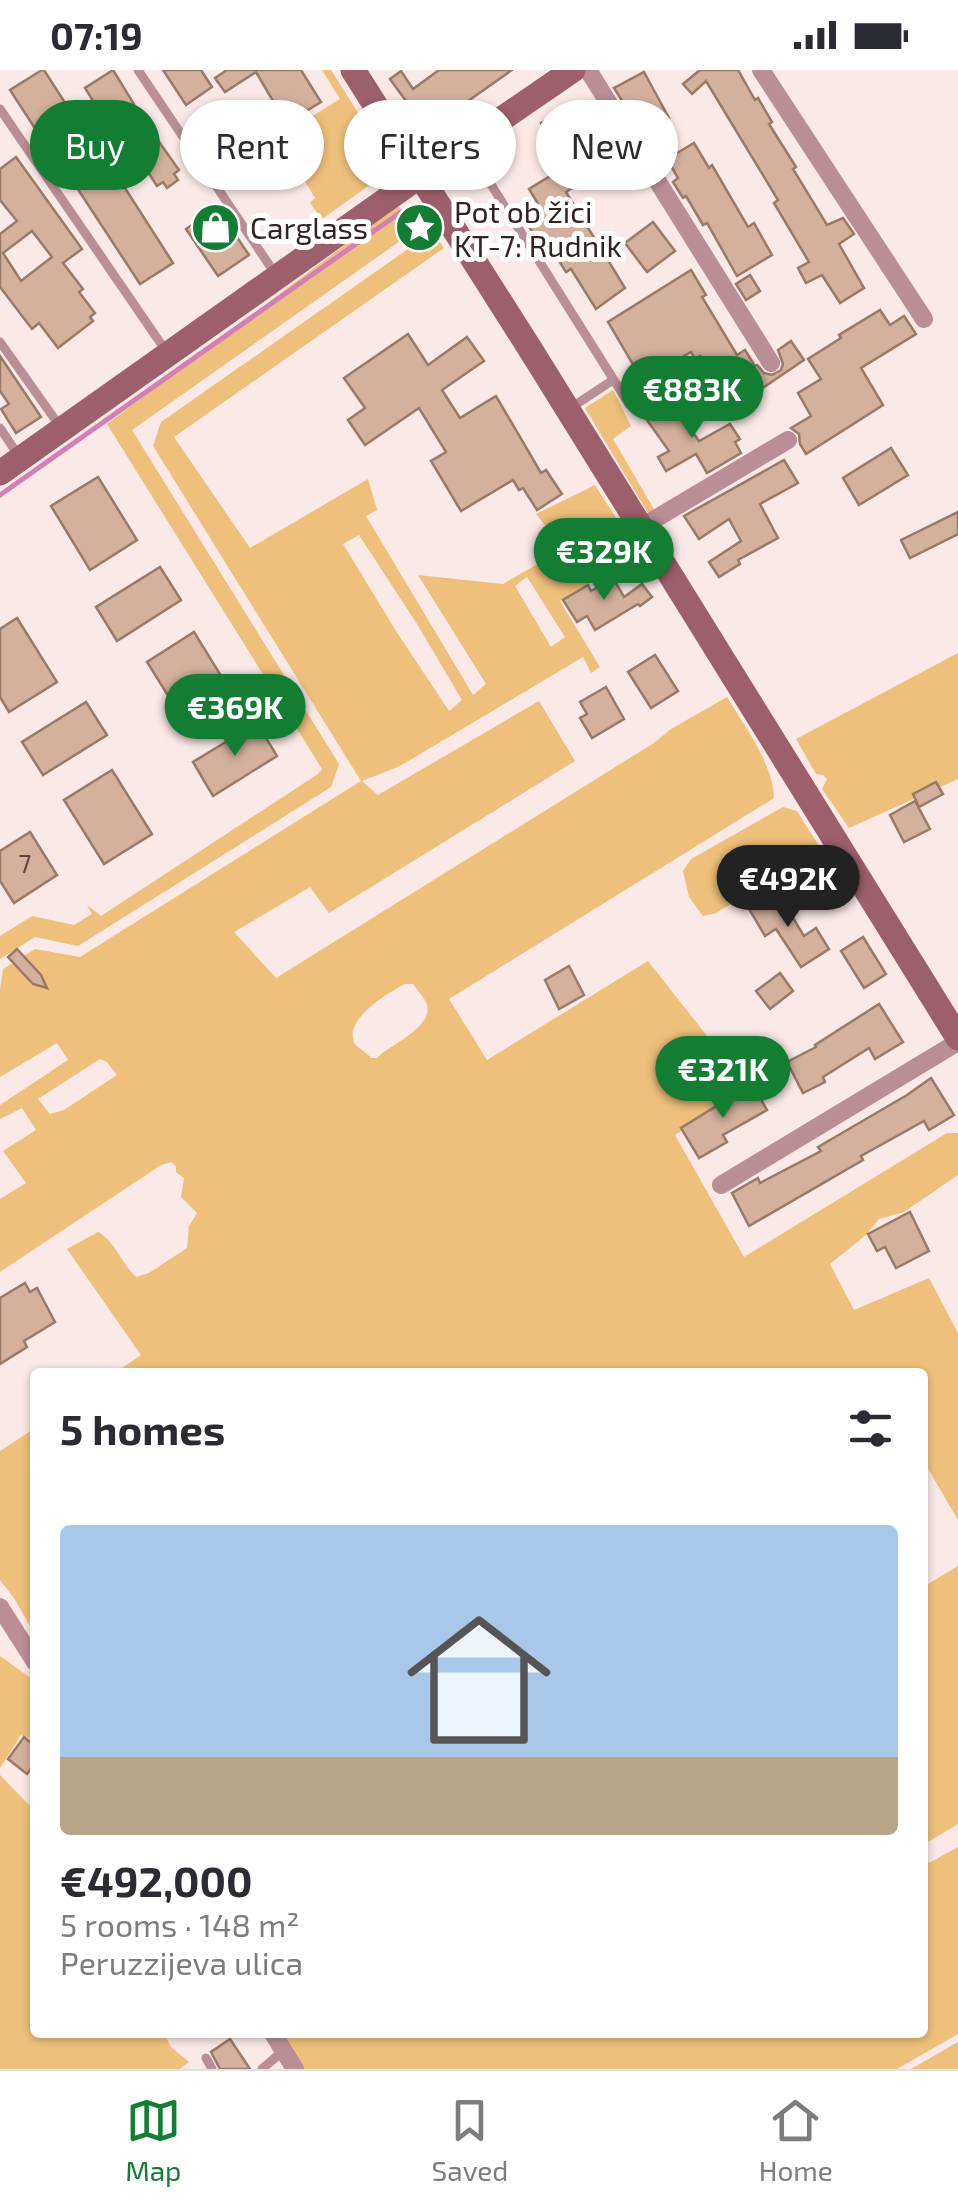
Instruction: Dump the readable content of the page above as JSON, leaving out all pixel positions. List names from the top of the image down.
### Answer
{
  "places": {
    "shop": ["Carglass"],
    "place": ["Pot ob žici KT-7: Rudnik"]
  },
  "house_numbers": ["7"],
  "page": {
    "status": "07:19",
    "chip": [
      "Buy",
      "Rent",
      "Filters",
      "New"
    ],
    "price": [
      "€883K",
      "€329K",
      "€369K",
      "€492K",
      "€321K"
    ],
    "heading": "5 homes",
    "list": [
      {
        "name": "€492,000",
        "note": "5 rooms · 148 m² · Peruzzijeva ulica"
      }
    ],
    "tabs": ["Map", "Saved", "Home"]
  }
}
